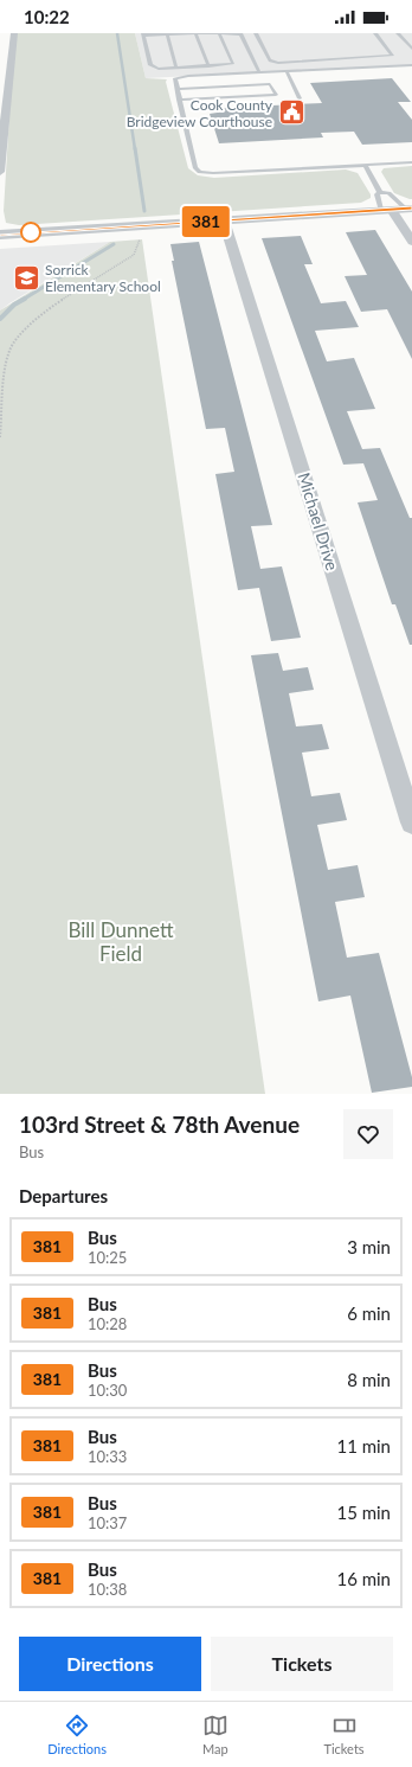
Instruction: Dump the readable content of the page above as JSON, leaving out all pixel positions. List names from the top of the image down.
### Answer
{
  "streets": {
    "street": ["Michael Drive"]
  },
  "parks": ["Bill Dunnett Field"],
  "places": {
    "public building": ["Cook County Bridgeview Courthouse"],
    "school or university": ["Sorrick Elementary School"]
  },
  "lines": ["bus line 381"],
  "page": {
    "status": "10:22",
    "on_map": "381",
    "heading": [
      ["103rd Street & 78th Avenue", "Bus"],
      "Departures"
    ],
    "list": [
      {
        "mark": "381",
        "name": "Bus",
        "note": "10:25",
        "value": "3 min"
      },
      {
        "mark": "381",
        "name": "Bus",
        "note": "10:28",
        "value": "6 min"
      },
      {
        "mark": "381",
        "name": "Bus",
        "note": "10:30",
        "value": "8 min"
      },
      {
        "mark": "381",
        "name": "Bus",
        "note": "10:33",
        "value": "11 min"
      },
      {
        "mark": "381",
        "name": "Bus",
        "note": "10:37",
        "value": "15 min"
      },
      {
        "mark": "381",
        "name": "Bus",
        "note": "10:38",
        "value": "16 min"
      }
    ],
    "buttons": ["Directions", "Tickets"],
    "tabs": ["Directions", "Map", "Tickets"]
  }
}
